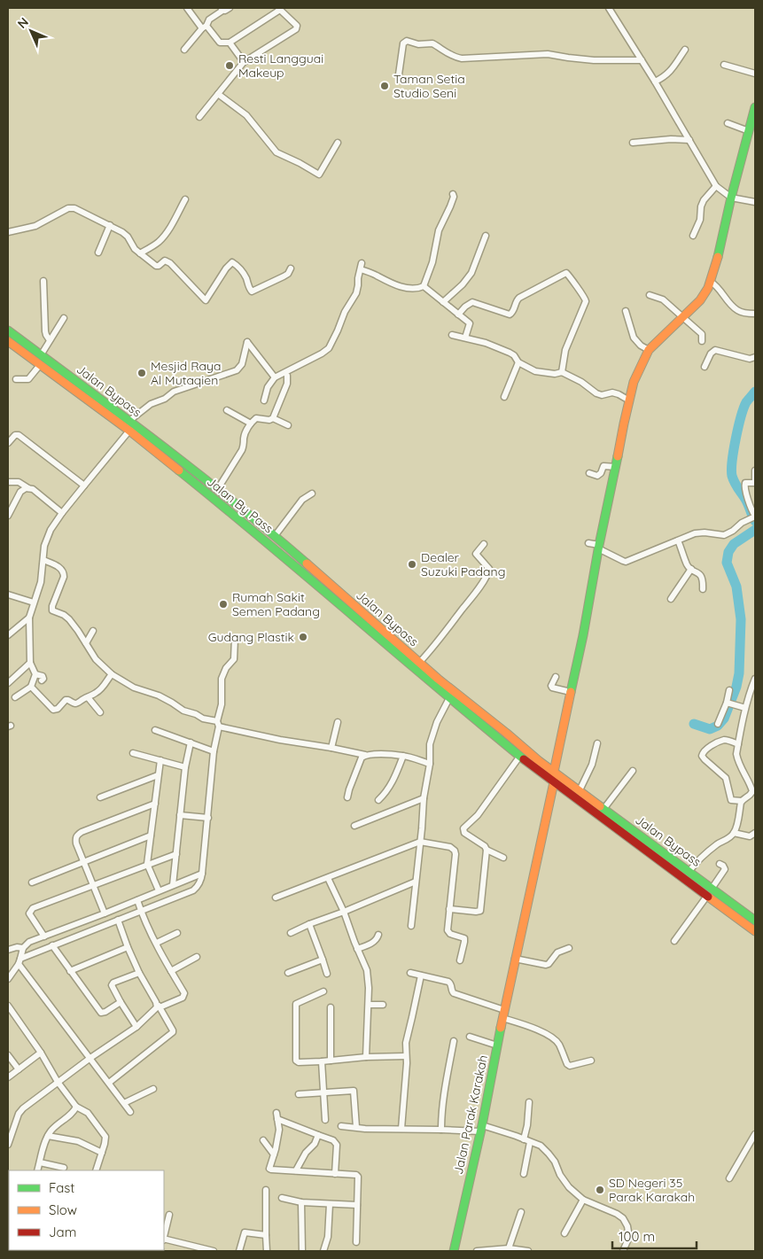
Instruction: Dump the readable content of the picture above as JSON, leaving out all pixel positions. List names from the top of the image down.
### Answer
{
  "streets": {
    "main road": ["Jalan Bypass", "Jalan By Pass", "Jalan Parak Karakah"]
  },
  "crossings": [
    ["Jalan Bypass", "Jalan Parak Karakah"]
  ],
  "places": [
    "Resti Langguai Makeup",
    "Taman Setia Studio Seni",
    "Mesjid Raya Al Mutaqien",
    "Dealer Suzuki Padang",
    "Rumah Sakit Semen Padang",
    "Gudang Plastik",
    "SD Negeri 35 Parak Karakah"
  ],
  "legend": ["Fast", "Slow", "Jam"],
  "scale_bar": "100 m",
  "north": "top left"
}
